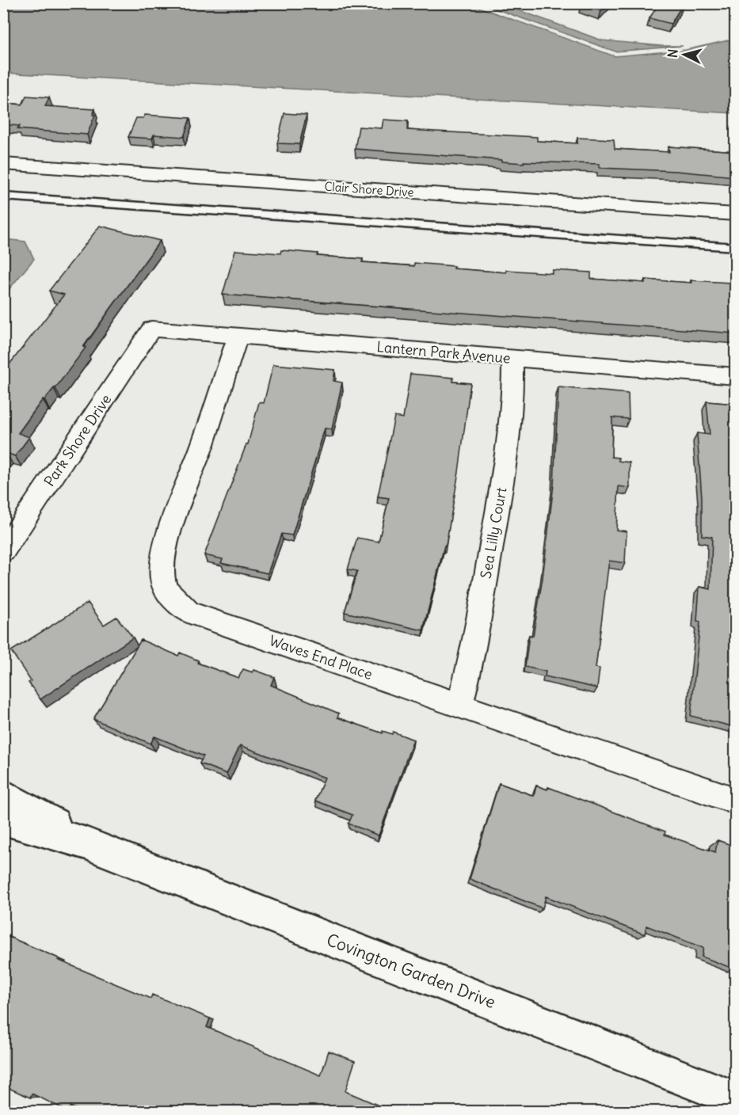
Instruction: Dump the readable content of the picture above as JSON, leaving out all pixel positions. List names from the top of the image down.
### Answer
{
  "streets": {
    "street": [
      "Clair Shore Drive",
      "Lantern Park Avenue",
      "Park Shore Drive",
      "Sea Lilly Court",
      "Waves End Place",
      "Covington Garden Drive"
    ]
  },
  "crossings": [
    ["Lantern Park Avenue", "Park Shore Drive"],
    ["Lantern Park Avenue", "Sea Lilly Court"],
    ["Lantern Park Avenue", "Waves End Place"],
    ["Sea Lilly Court", "Waves End Place"]
  ],
  "north": "left"
}
